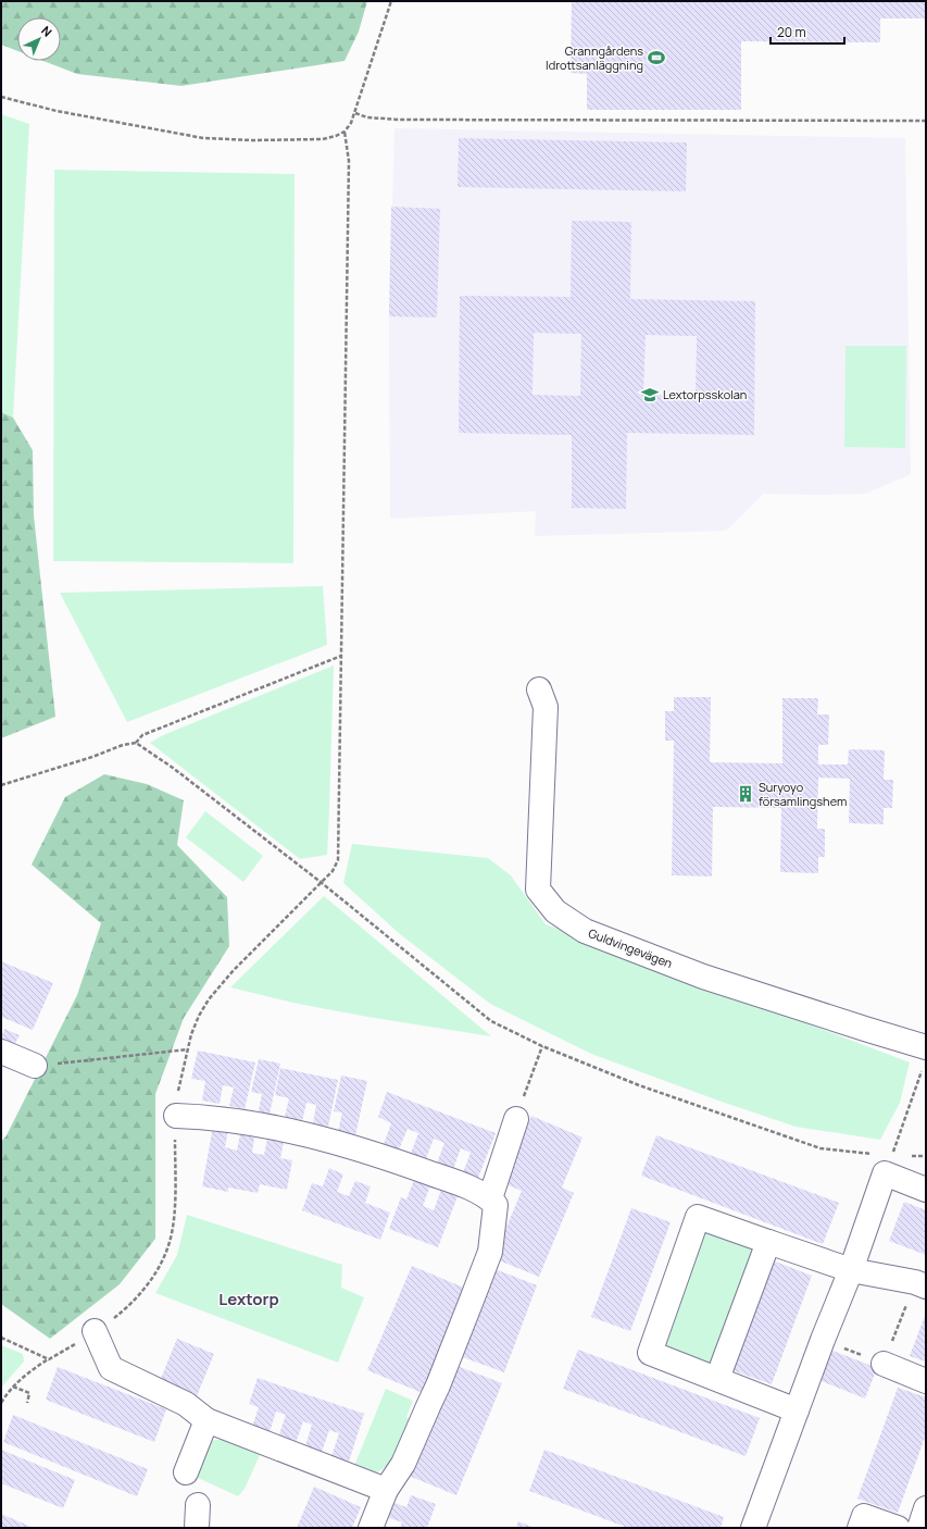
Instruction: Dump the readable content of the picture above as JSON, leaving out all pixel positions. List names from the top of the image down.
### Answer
{
  "streets": {
    "street": ["Guldvingevägen"]
  },
  "districts": ["Lextorp"],
  "places": {
    "sports": ["Granngårdens Idrottsanläggning"],
    "school or university": ["Lextorpsskolan"],
    "building": ["Suryoyo församlingshem"]
  },
  "scale_bar": "20 m",
  "north": "top right"
}
